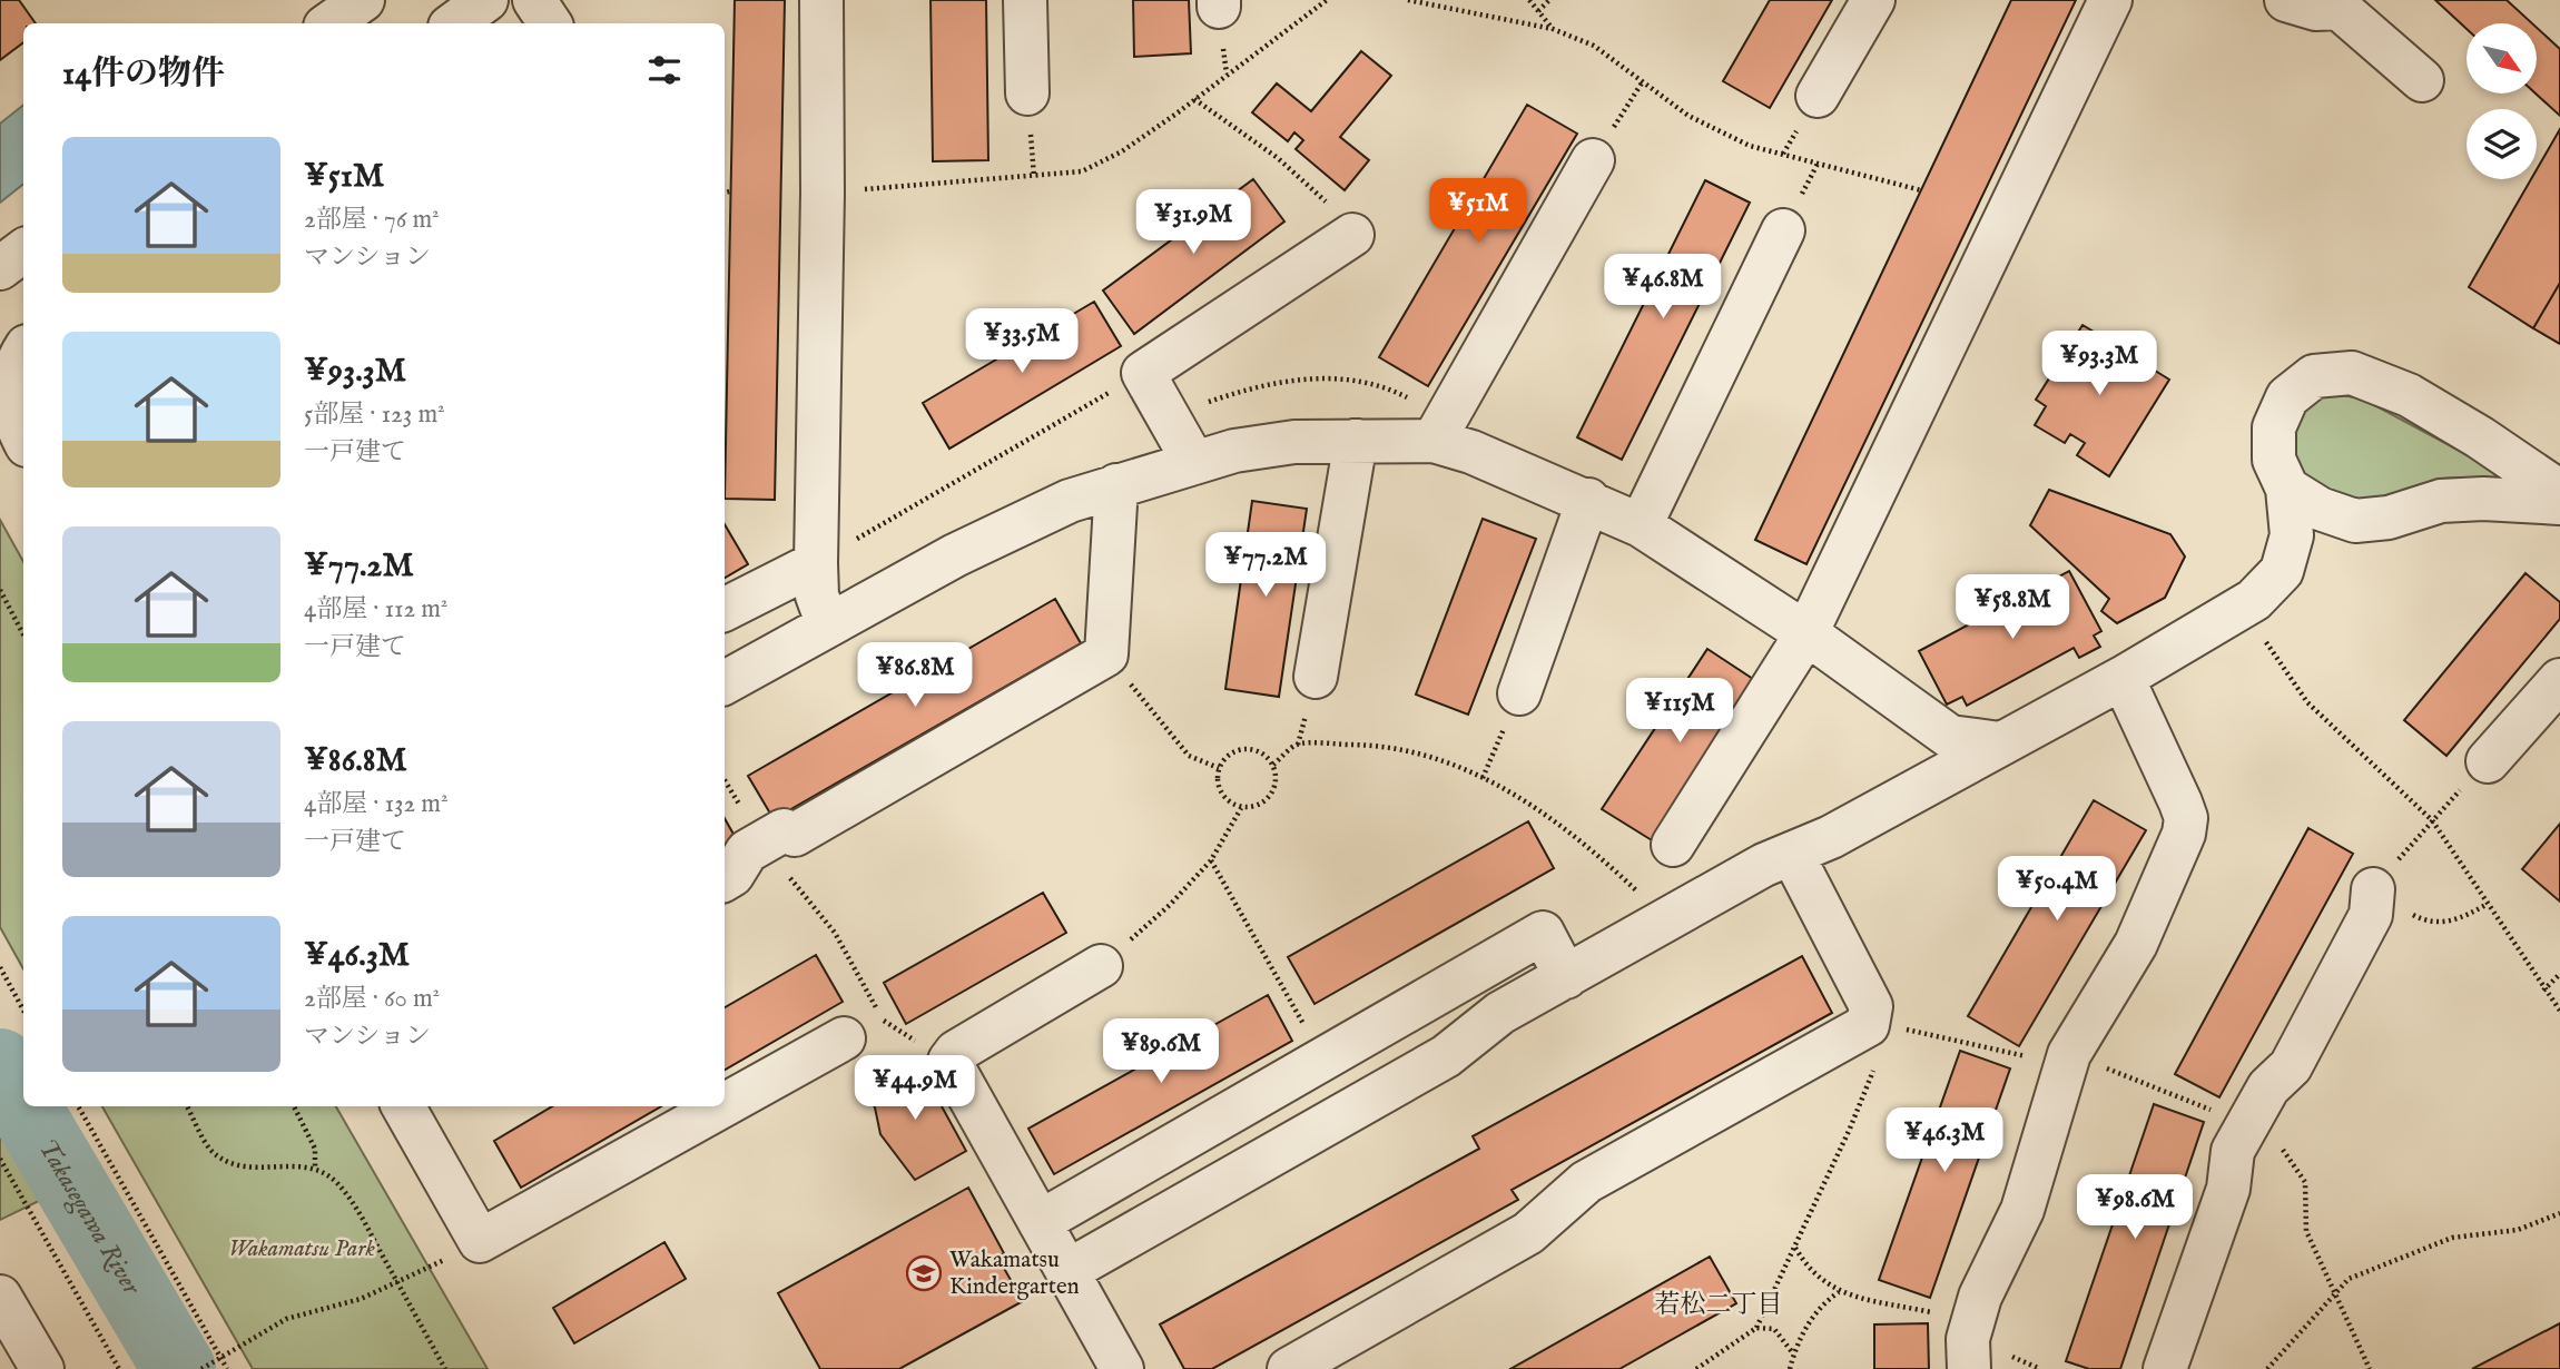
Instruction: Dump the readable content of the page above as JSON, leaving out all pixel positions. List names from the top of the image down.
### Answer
{
  "districts": ["若松二丁目"],
  "water": ["Takasegawa River"],
  "parks": ["Wakamatsu Park"],
  "places": {
    "school or university": ["Wakamatsu Kindergarten"]
  },
  "north": "bottom right",
  "page": {
    "heading": "14件の物件",
    "list": [
      {
        "name": "¥51M",
        "note": "2部屋 · 76 m² · マンション"
      },
      {
        "name": "¥93.3M",
        "note": "5部屋 · 123 m² · 一戸建て"
      },
      {
        "name": "¥77.2M",
        "note": "4部屋 · 112 m² · 一戸建て"
      },
      {
        "name": "¥86.8M",
        "note": "4部屋 · 132 m² · 一戸建て"
      },
      {
        "name": "¥46.3M",
        "note": "2部屋 · 60 m² · マンション"
      }
    ],
    "price": [
      "¥51M",
      "¥31.9M",
      "¥46.8M",
      "¥33.5M",
      "¥93.3M",
      "¥77.2M",
      "¥58.8M",
      "¥86.8M",
      "¥115M",
      "¥50.4M",
      "¥89.6M",
      "¥44.9M",
      "¥46.3M",
      "¥98.6M"
    ]
  }
}
